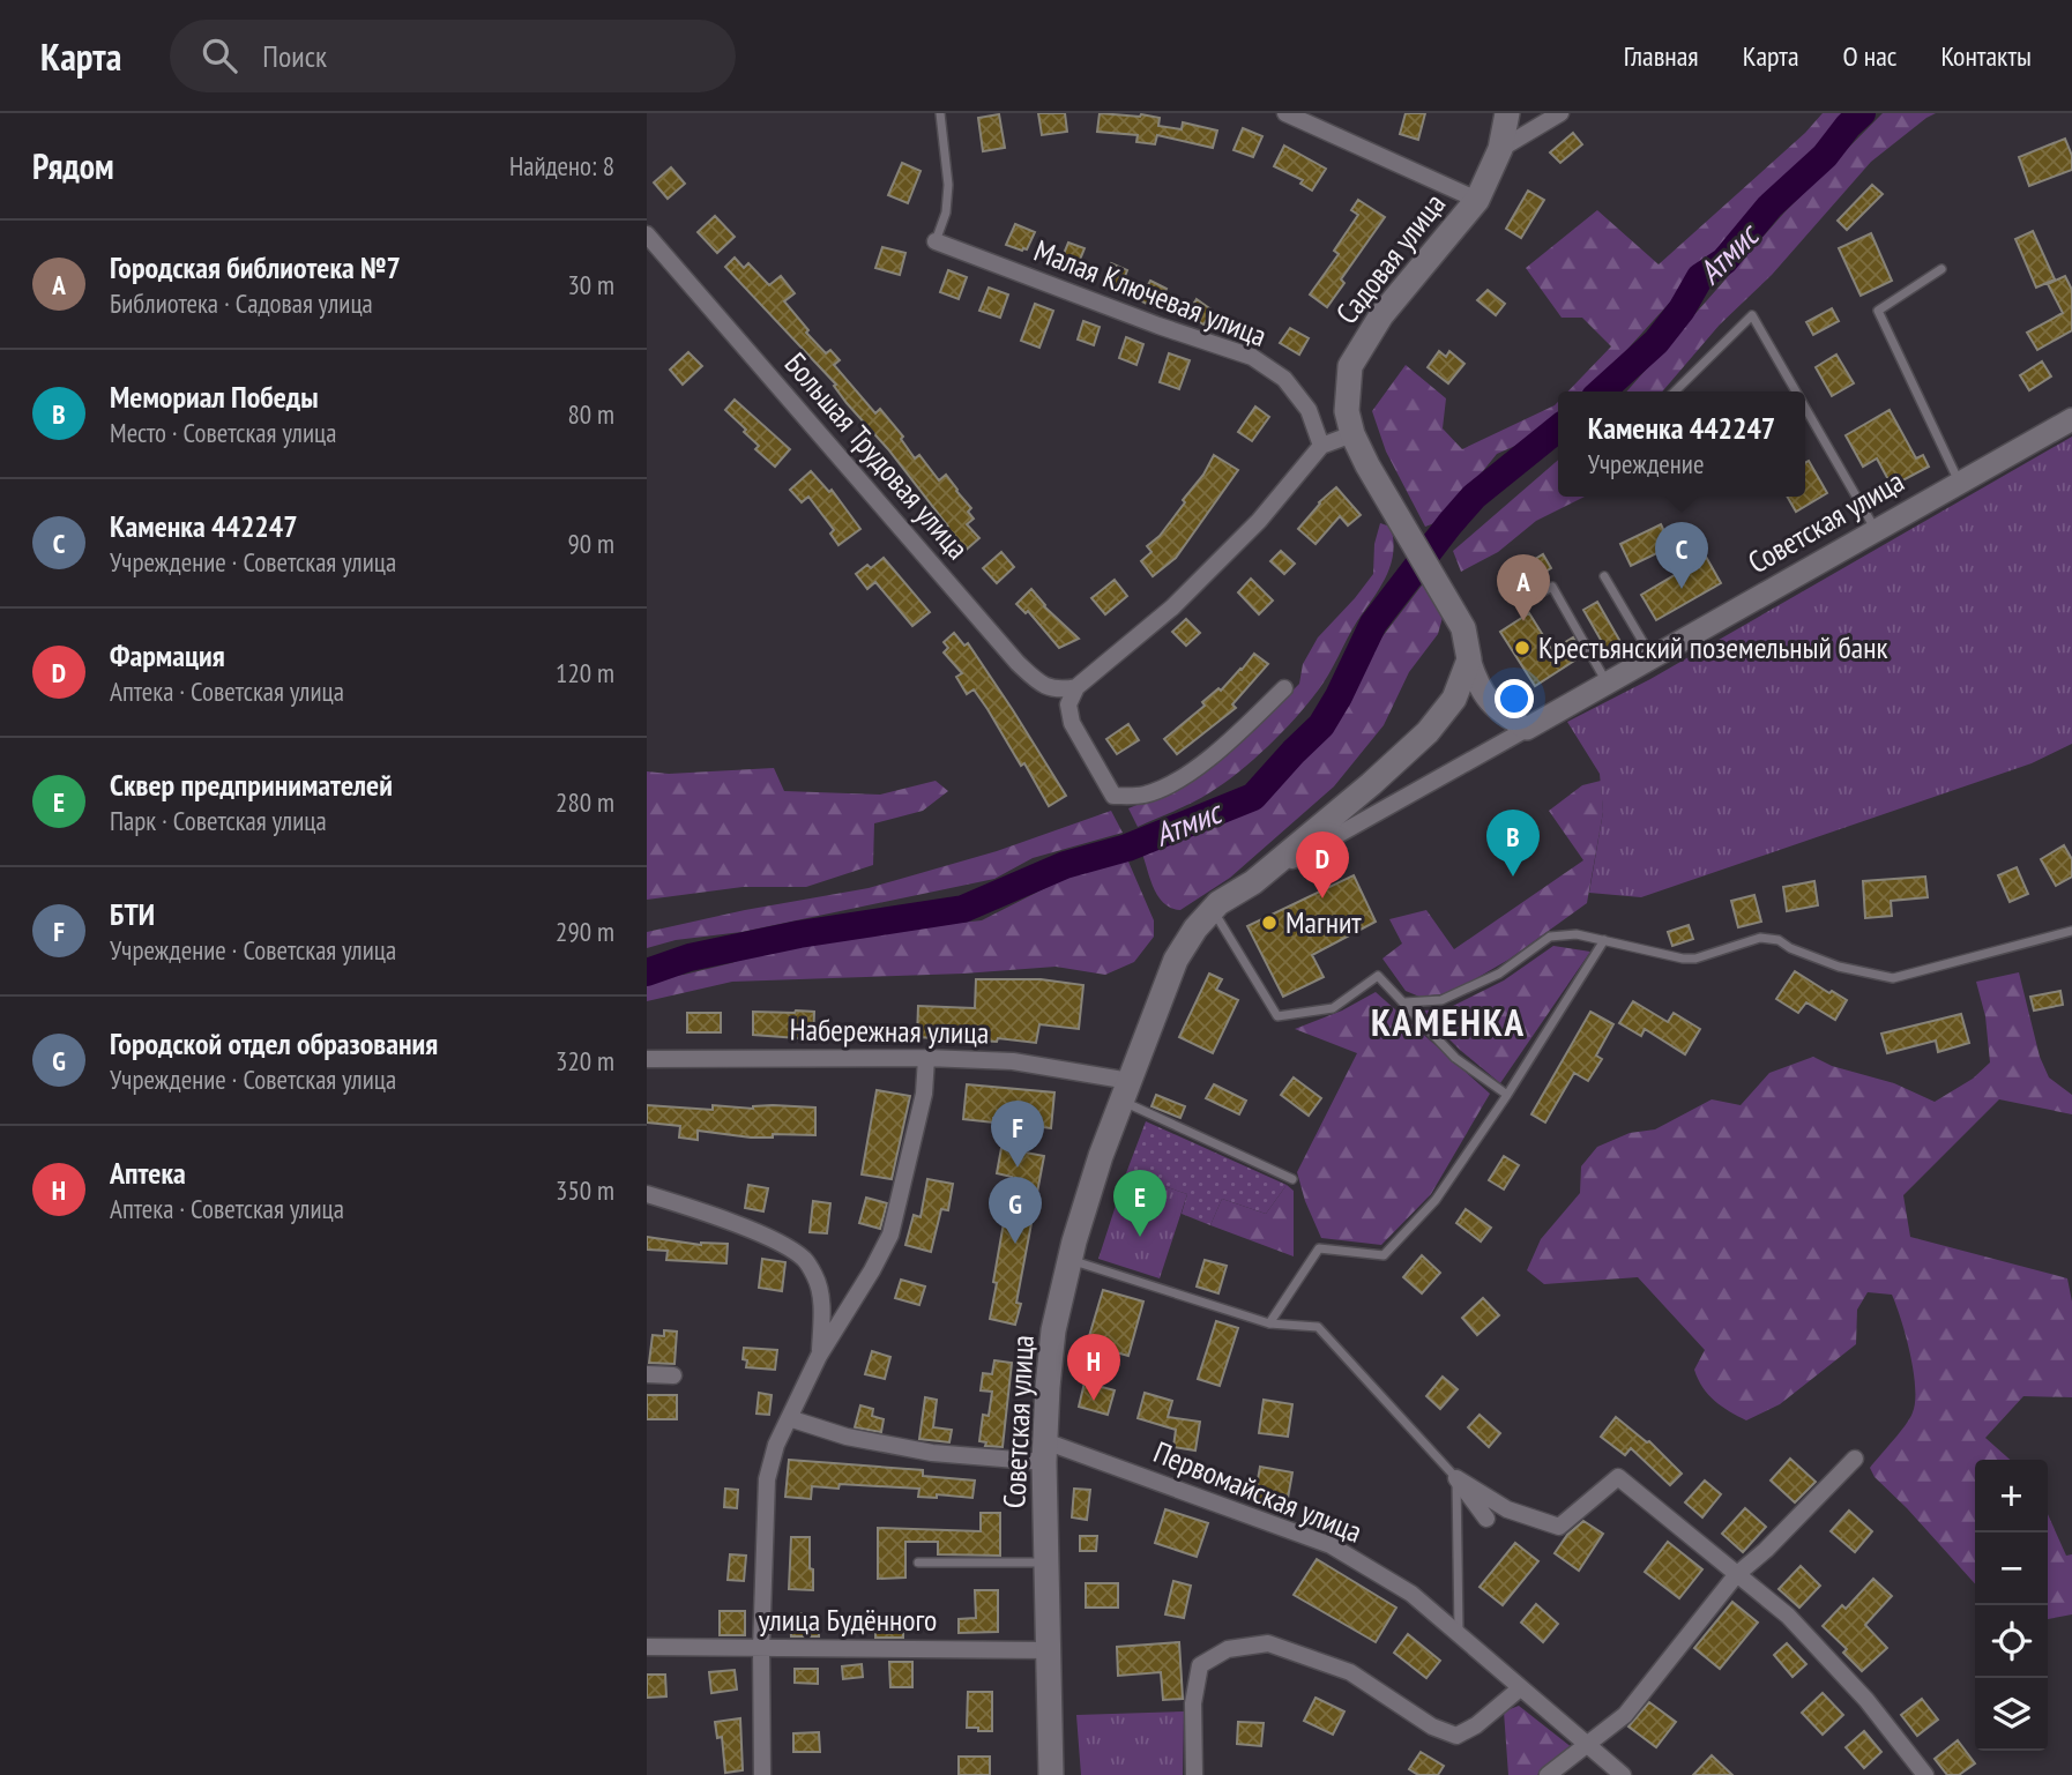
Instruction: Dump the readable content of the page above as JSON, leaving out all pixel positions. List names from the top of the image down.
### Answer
{
  "streets": {
    "main road": ["Садовая улица", "Советская улица"],
    "street": [
      "Малая Ключевая улица",
      "Большая Трудовая улица",
      "Набережная улица",
      "Первомайская улица",
      "улица Будённого"
    ]
  },
  "crossings": [
    ["Садовая улица", "Советская улица"],
    ["Советская улица", "Набережная улица"],
    ["Советская улица", "Первомайская улица"],
    ["Советская улица", "улица Будённого"]
  ],
  "districts": ["КАМЕНКА"],
  "water": ["Атмис"],
  "places": ["Крестьянский поземельный банк", "Магнит"],
  "page": {
    "header": "Карта",
    "search": "Поиск",
    "nav": [
      "Главная",
      "Карта",
      "О нас",
      "Контакты"
    ],
    "heading": ["Рядом", "Найдено: 8"],
    "list": [
      {
        "mark": "A",
        "name": "Городская библиотека №7",
        "note": "Библиотека · Садовая улица",
        "value": "30 m"
      },
      {
        "mark": "B",
        "name": "Мемориал Победы",
        "note": "Место · Советская улица",
        "value": "80 m"
      },
      {
        "mark": "C",
        "name": "Каменка 442247",
        "note": "Учреждение · Советская улица",
        "value": "90 m"
      },
      {
        "mark": "D",
        "name": "Фармация",
        "note": "Аптека · Советская улица",
        "value": "120 m"
      },
      {
        "mark": "E",
        "name": "Сквер предпринимателей",
        "note": "Парк · Советская улица",
        "value": "280 m"
      },
      {
        "mark": "F",
        "name": "БТИ",
        "note": "Учреждение · Советская улица",
        "value": "290 m"
      },
      {
        "mark": "G",
        "name": "Городской отдел образования",
        "note": "Учреждение · Советская улица",
        "value": "320 m"
      },
      {
        "mark": "H",
        "name": "Аптека",
        "note": "Аптека · Советская улица",
        "value": "350 m"
      }
    ],
    "popup": ["Каменка 442247", "Учреждение"],
    "pins": [
      "C",
      "A",
      "B",
      "D",
      "F",
      "E",
      "G",
      "H"
    ],
    "map_buttons": ["+", "−"]
  }
}
